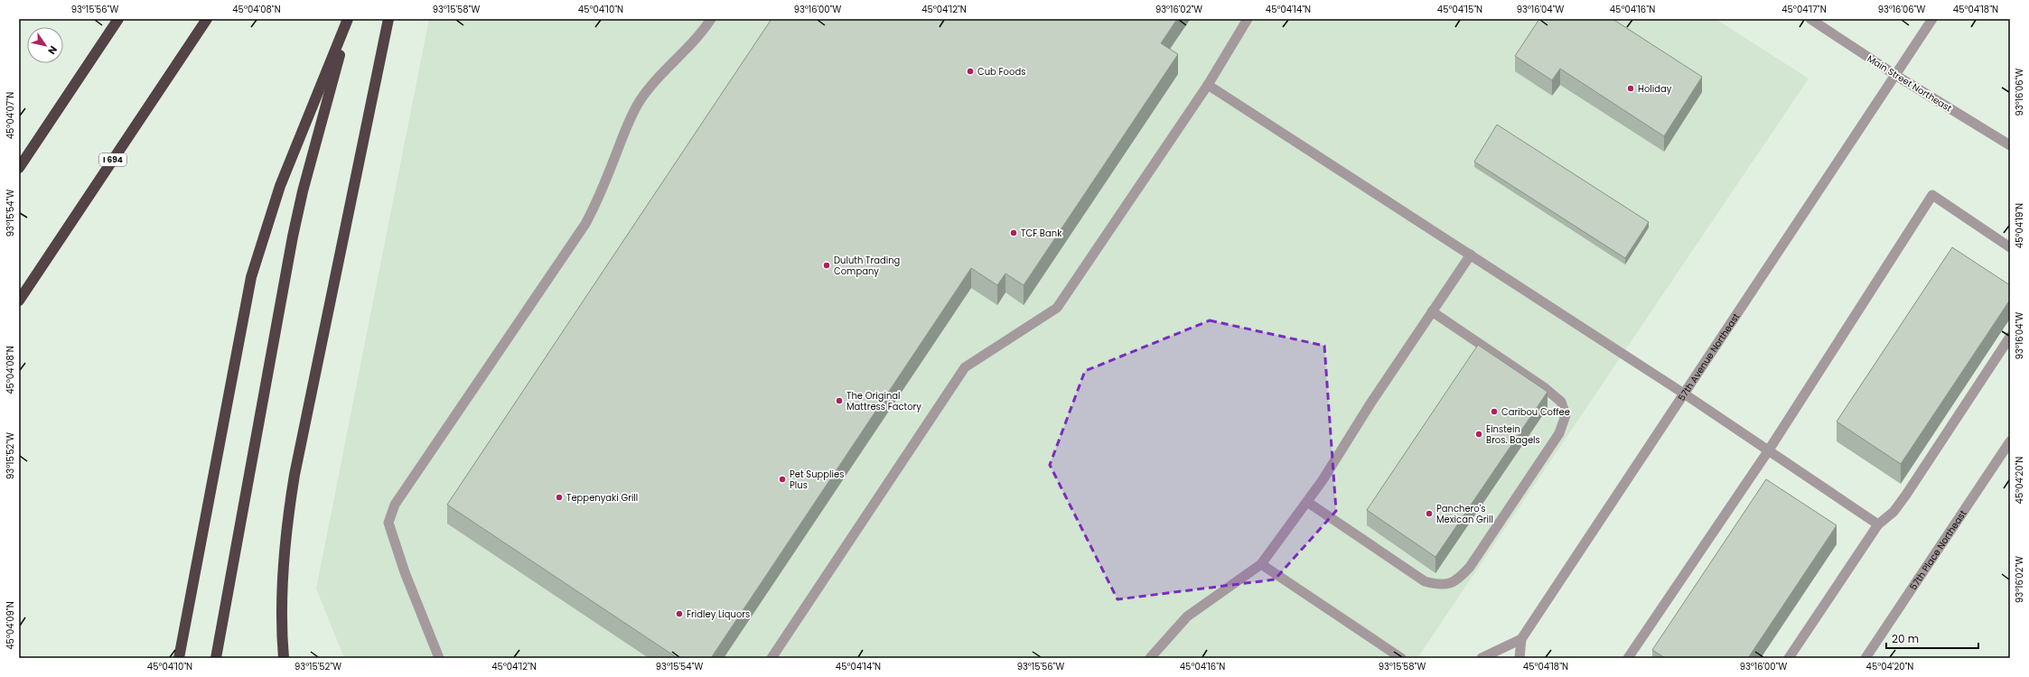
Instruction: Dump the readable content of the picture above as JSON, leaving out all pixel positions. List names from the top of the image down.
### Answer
{
  "streets": {
    "highway": ["I 694"],
    "street": ["Main Street Northeast", "57th Avenue Northeast", "57th Place Northeast"]
  },
  "crossings": [
    ["Main Street Northeast", "57th Avenue Northeast"]
  ],
  "places": [
    "Cub Foods",
    "Holiday",
    "TCF Bank",
    "Duluth Trading Company",
    "The Original Mattress Factory",
    "Caribou Coffee",
    "Einstein Bros. Bagels",
    "Pet Supplies Plus",
    "Teppenyaki Grill",
    "Panchero's Mexican Grill",
    "Fridley Liquors"
  ],
  "scale_bar": "20 m",
  "north": "bottom right",
  "coordinates": [
    "93°15'56\"W",
    "45°04'08\"N",
    "93°15'58\"W",
    "45°04'10\"N",
    "93°16'00\"W",
    "45°04'12\"N",
    "93°16'02\"W",
    "45°04'14\"N",
    "45°04'15\"N",
    "93°16'04\"W",
    "45°04'16\"N",
    "45°04'17\"N",
    "93°16'06\"W",
    "45°04'18\"N",
    "45°04'07\"N",
    "93°15'54\"W",
    "45°04'19\"N",
    "93°15'52\"W",
    "45°04'20\"N",
    "45°04'09\"N"
  ]
}
